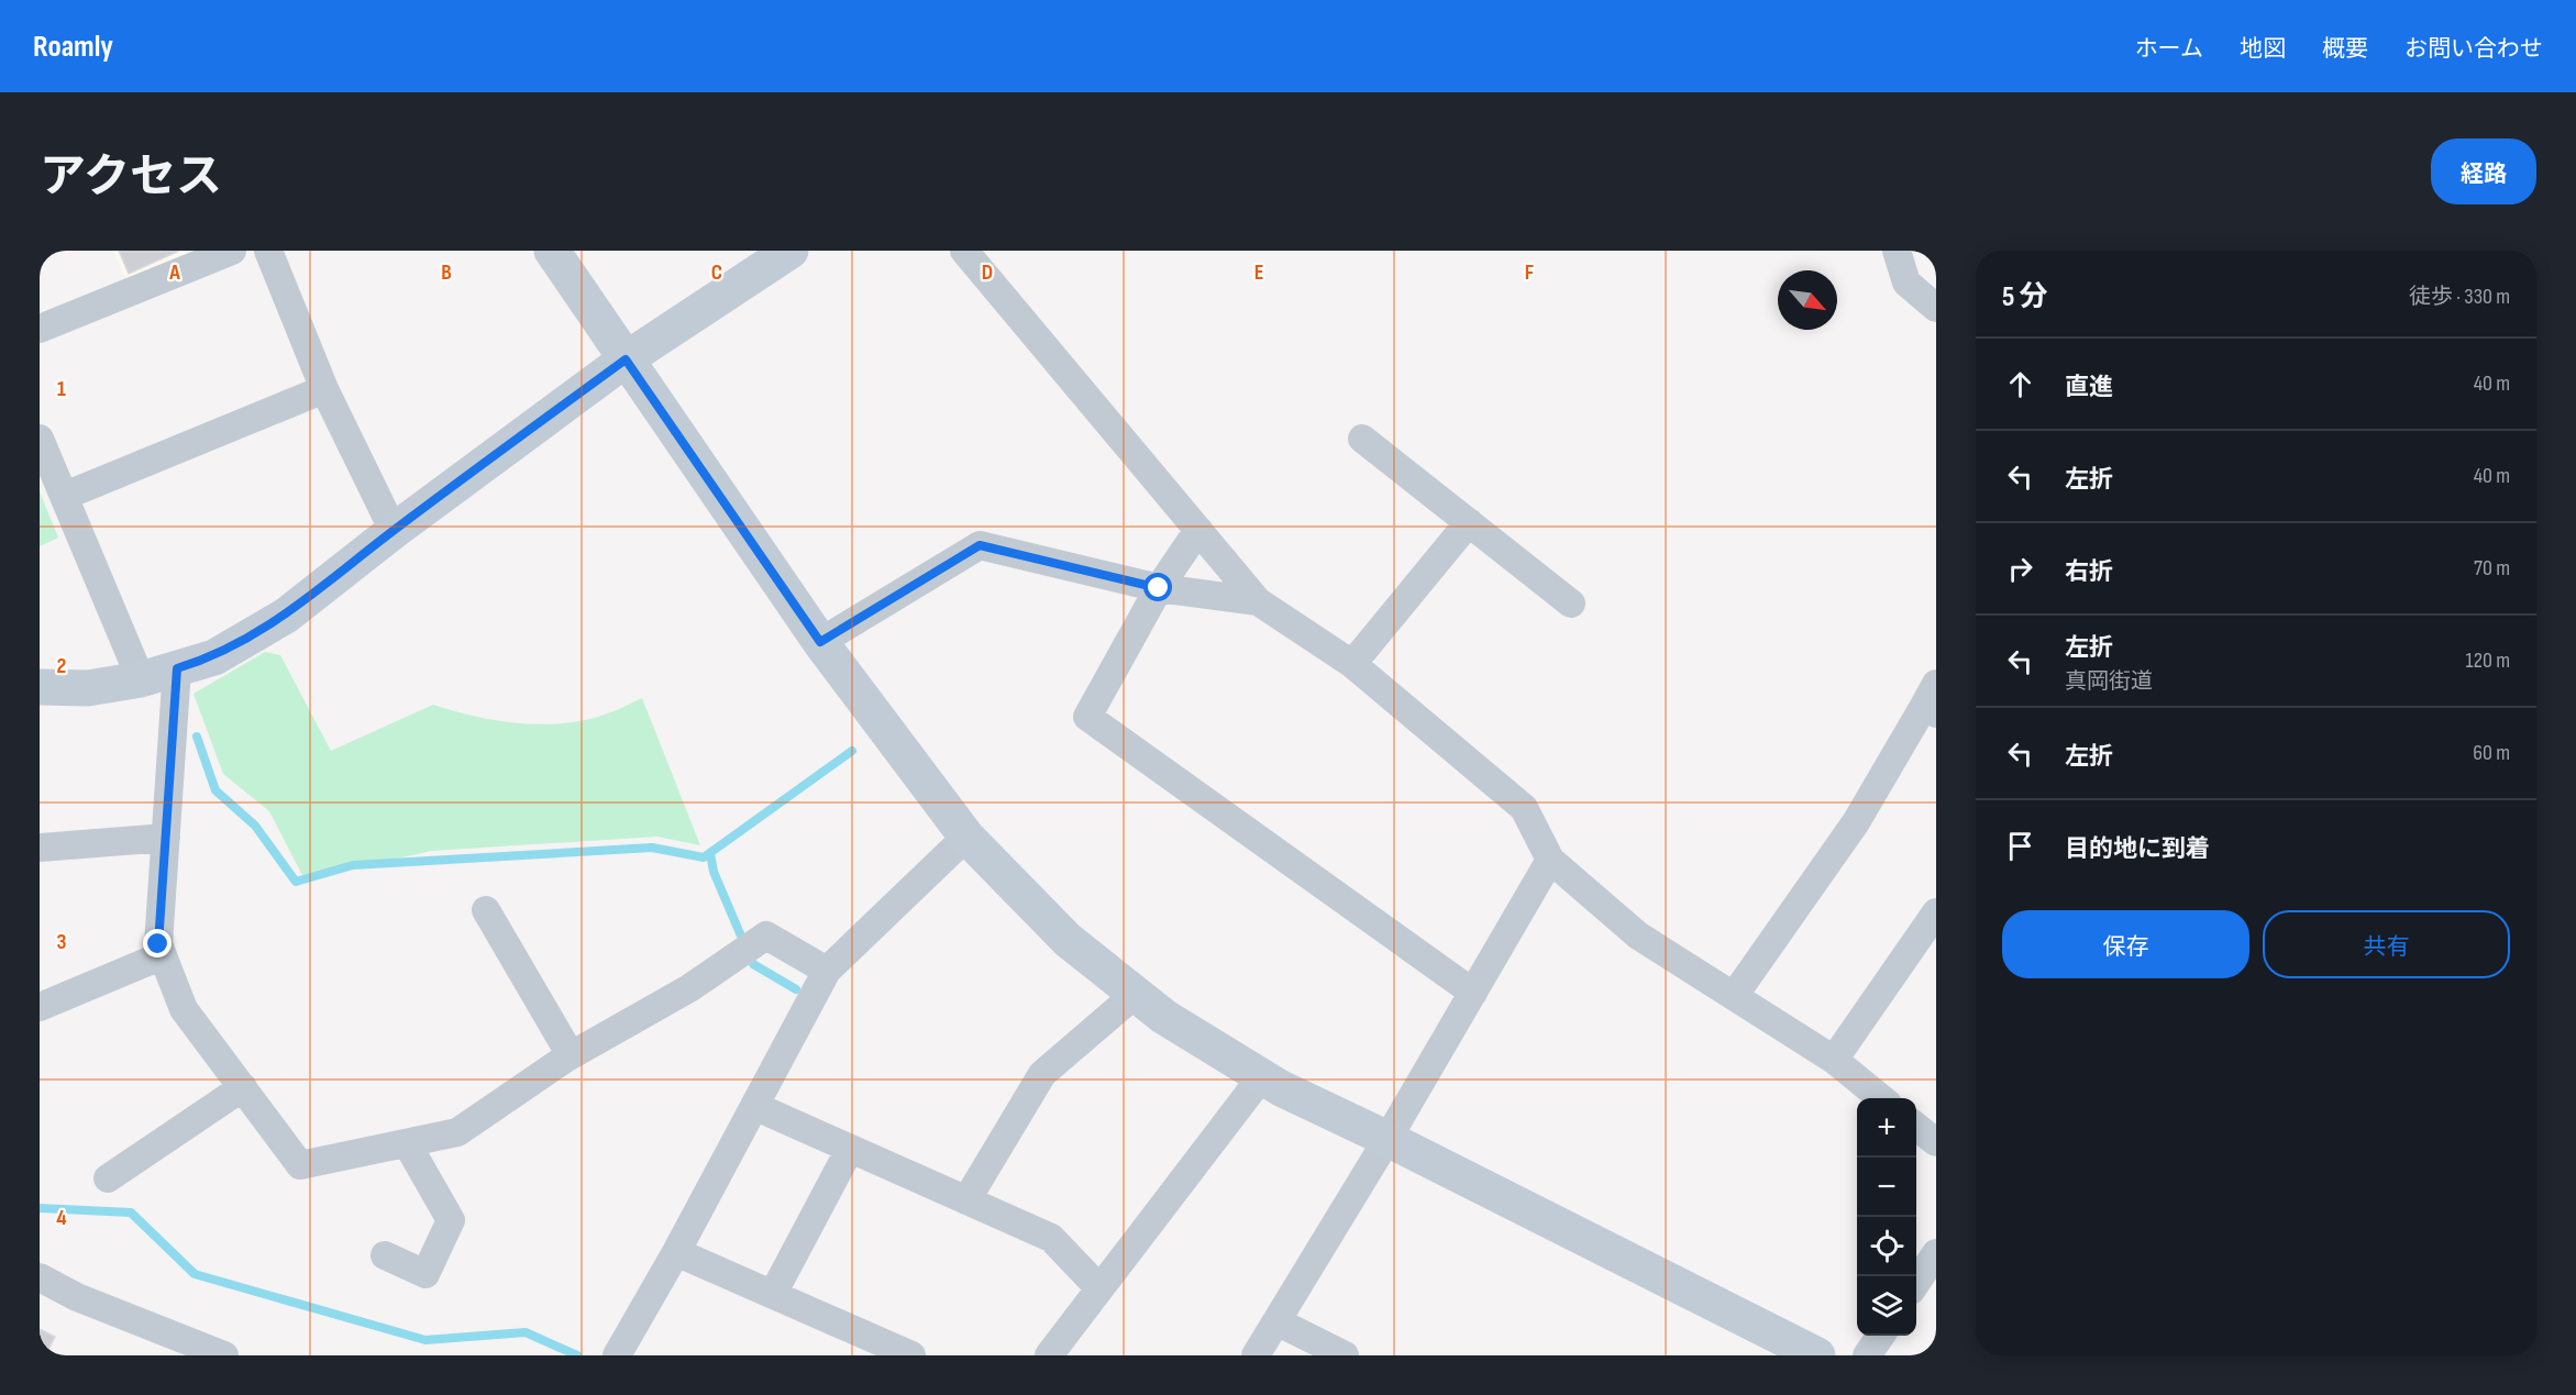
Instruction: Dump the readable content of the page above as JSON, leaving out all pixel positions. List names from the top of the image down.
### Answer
{
  "north": "bottom right",
  "page": {
    "header": "Roamly",
    "nav": [
      "ホーム",
      "地図",
      "概要",
      "お問い合わせ"
    ],
    "title": "アクセス",
    "buttons": [
      "経路",
      ["保存", "共有"]
    ],
    "heading": ["5 分", "徒歩 · 330 m"],
    "list": [
      ["直進", "40 m"],
      ["左折", "40 m"],
      ["右折", "70 m"],
      ["左折", "真岡街道", "120 m"],
      ["左折", "60 m"],
      "目的地に到着"
    ],
    "map_buttons": ["+", "−"]
  },
  "grid": {
    "columns": [
      "A",
      "B",
      "C",
      "D",
      "E",
      "F"
    ],
    "rows": [
      "1",
      "2",
      "3",
      "4"
    ]
  }
}
